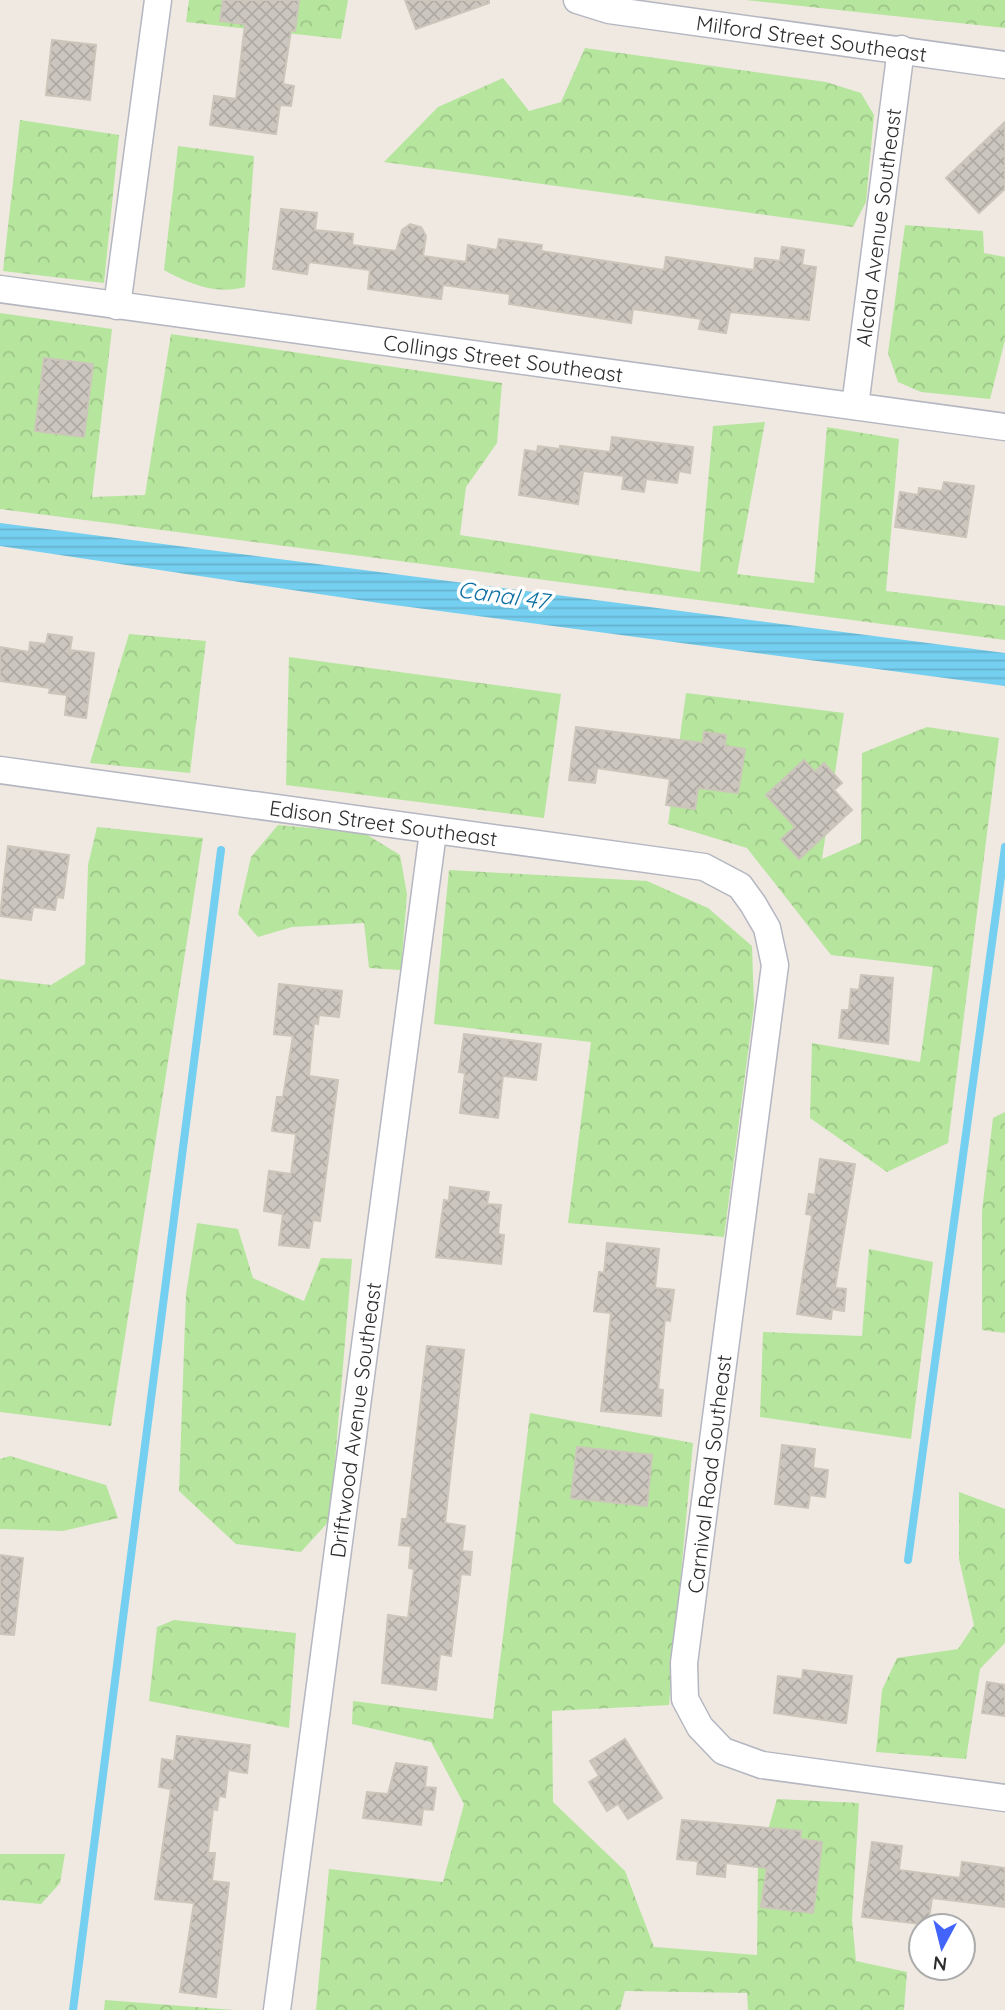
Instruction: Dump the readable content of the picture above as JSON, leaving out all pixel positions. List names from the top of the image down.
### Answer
{
  "streets": {
    "street": [
      "Milford Street Southeast",
      "Alcala Avenue Southeast",
      "Collings Street Southeast",
      "Edison Street Southeast",
      "Driftwood Avenue Southeast",
      "Carnival Road Southeast"
    ]
  },
  "crossings": [
    ["Milford Street Southeast", "Alcala Avenue Southeast"],
    ["Alcala Avenue Southeast", "Collings Street Southeast"],
    ["Edison Street Southeast", "Driftwood Avenue Southeast"],
    ["Edison Street Southeast", "Carnival Road Southeast"]
  ],
  "water": ["Canal 47"],
  "north": "bottom"
}
